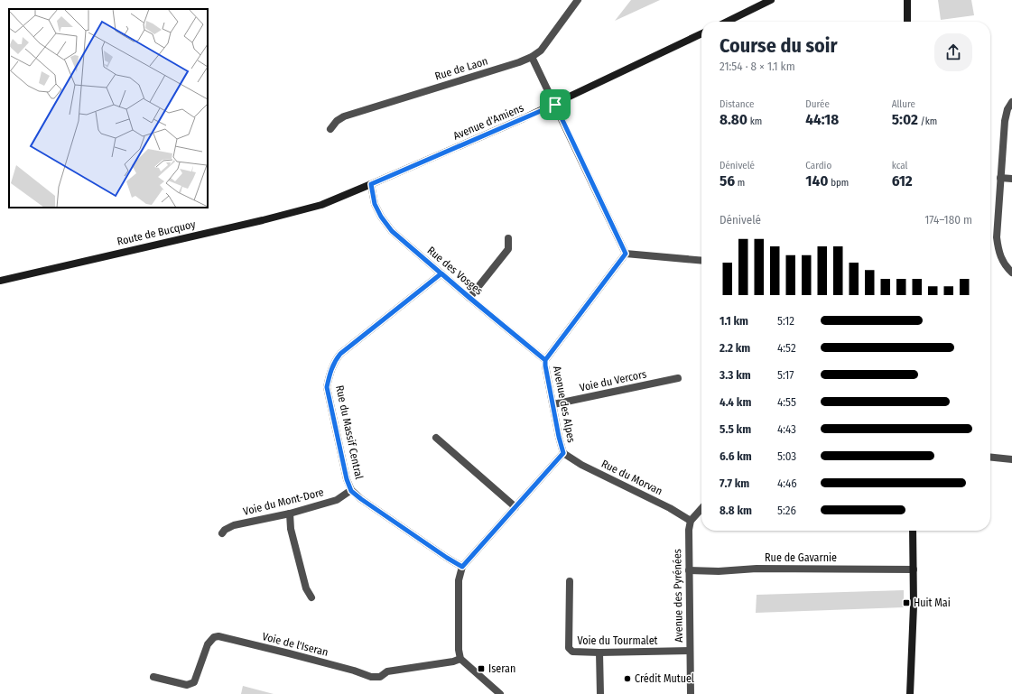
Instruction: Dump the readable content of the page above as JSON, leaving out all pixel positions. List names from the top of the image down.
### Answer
{
  "streets": {
    "main road": ["Avenue d'Amiens", "Route de Bucquoy"],
    "street": [
      "Rue de Laon",
      "Rue des Vosges",
      "Voie du Vercors",
      "Avenue des Alpes",
      "Rue du Massif Central",
      "Rue du Morvan",
      "Voie du Mont-Dore",
      "Rue de Gavarnie",
      "Avenue des Pyrénées",
      "Voie du Tourmalet",
      "Voie de l'Iseran"
    ]
  },
  "crossings": [
    ["Avenue d'Amiens", "Route de Bucquoy"],
    ["Avenue d'Amiens", "Rue des Vosges"],
    ["Rue des Vosges", "Avenue des Alpes"],
    ["Rue des Vosges", "Rue du Massif Central"],
    ["Voie du Vercors", "Avenue des Alpes"],
    ["Avenue des Alpes", "Rue du Massif Central"],
    ["Avenue des Alpes", "Rue du Morvan"],
    ["Rue du Massif Central", "Voie du Mont-Dore"],
    ["Rue du Morvan", "Avenue des Pyrénées"],
    ["Rue de Gavarnie", "Avenue des Pyrénées"],
    ["Avenue des Pyrénées", "Voie du Tourmalet"]
  ],
  "places": {
    "transit": ["Huit Mai", "Iseran"],
    "other": ["Crédit Mutuel"]
  },
  "page": {
    "heading": ["Course du soir", "21:54 · 8 × 1.1 km"],
    "stats": [
      ["Distance", "8.80 km"],
      ["Durée", "44:18"],
      ["Allure", "5:02 /km"],
      ["Dénivelé", "56 m"],
      ["Cardio", "140 bpm"],
      ["kcal", "612"]
    ],
    "chart": ["Dénivelé", "174–180 m"],
    "list": [
      {
        "name": "1.1 km",
        "note": "5:12"
      },
      {
        "name": "2.2 km",
        "note": "4:52"
      },
      {
        "name": "3.3 km",
        "note": "5:17"
      },
      {
        "name": "4.4 km",
        "note": "4:55"
      },
      {
        "name": "5.5 km",
        "note": "4:43"
      },
      {
        "name": "6.6 km",
        "note": "5:03"
      },
      {
        "name": "7.7 km",
        "note": "4:46"
      },
      {
        "name": "8.8 km",
        "note": "5:26"
      }
    ]
  }
}
